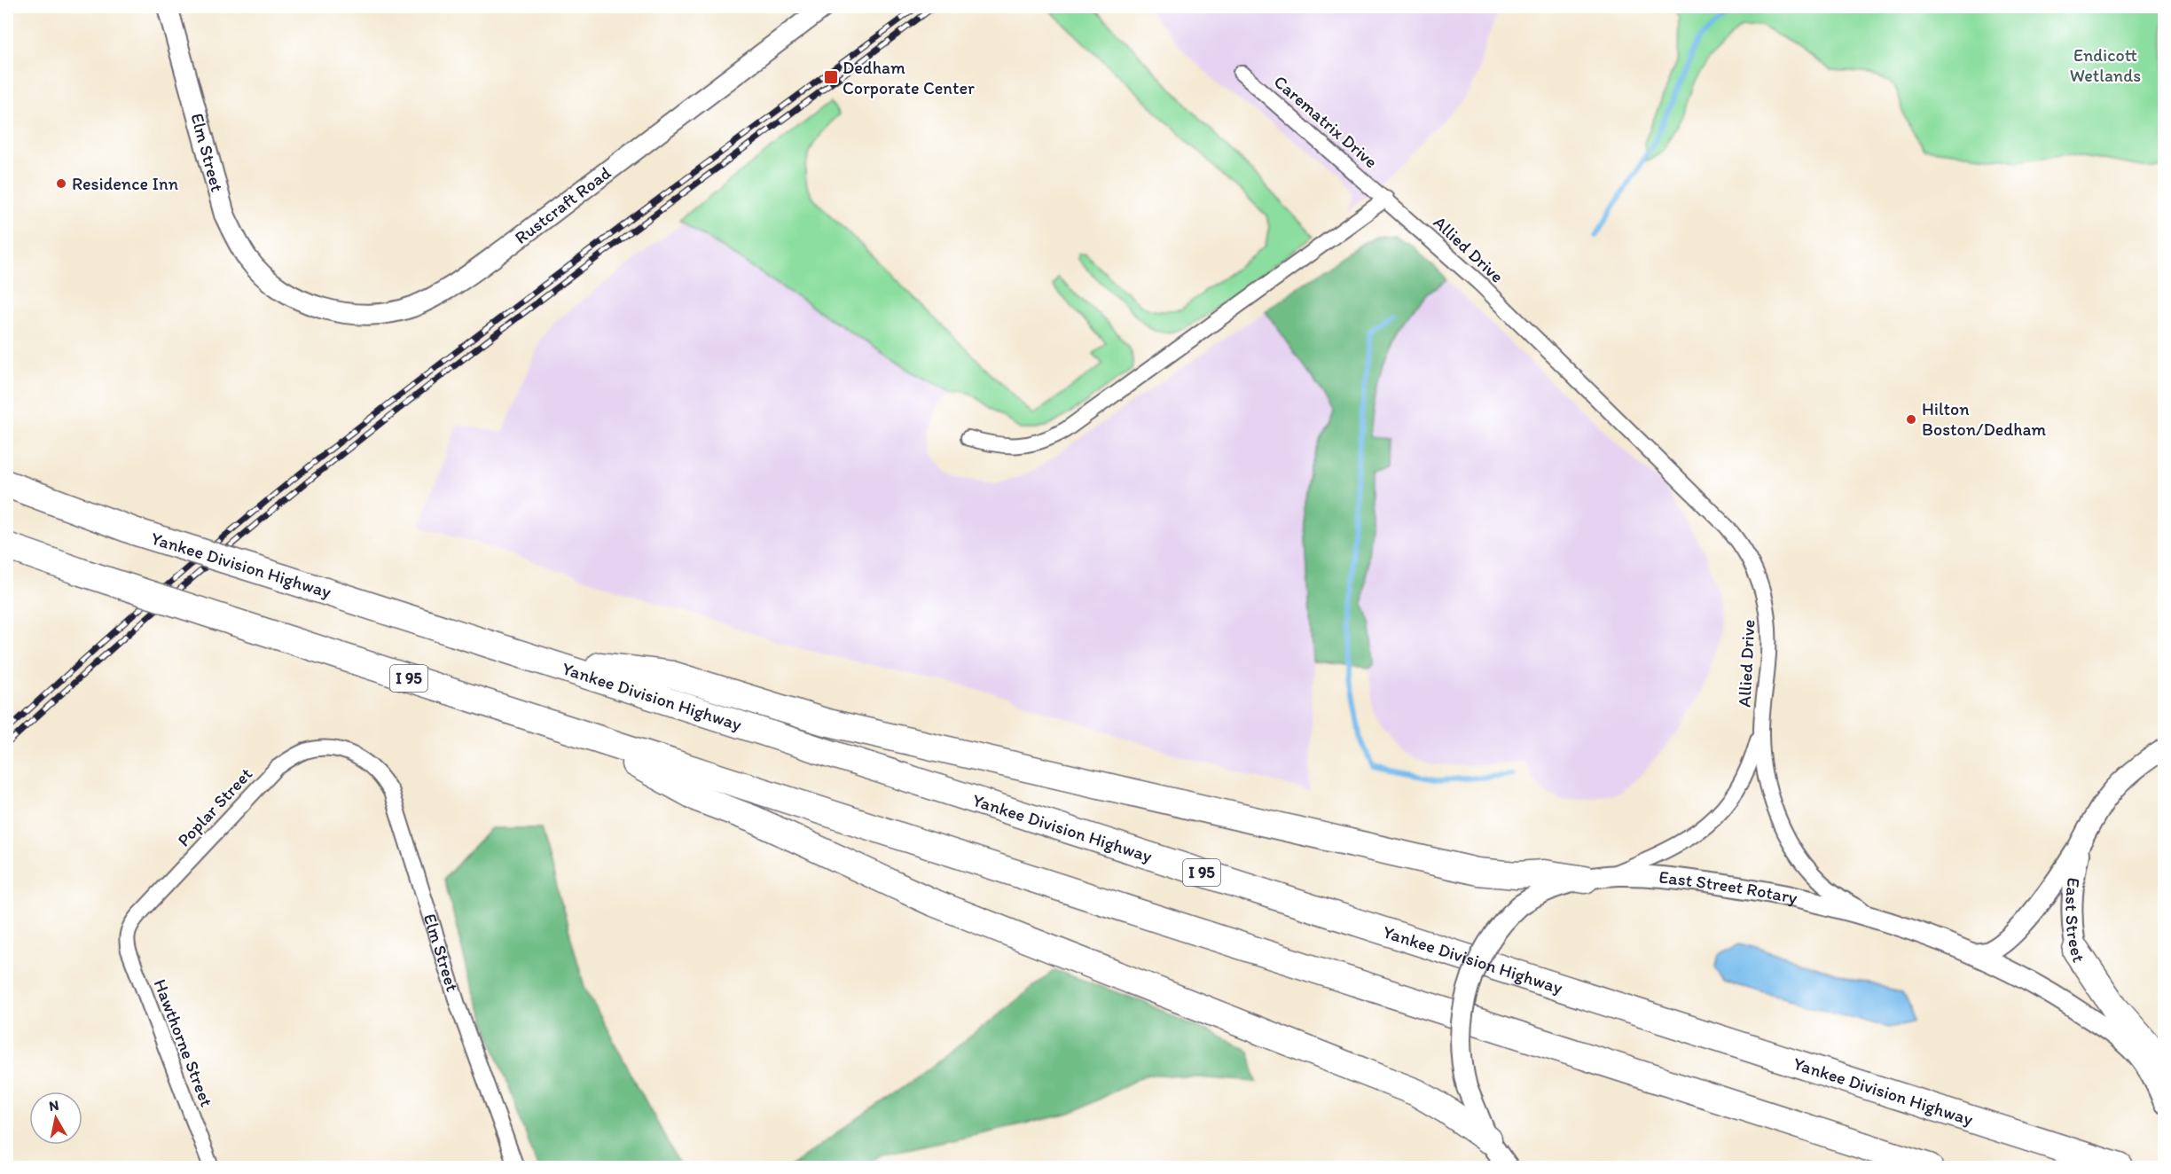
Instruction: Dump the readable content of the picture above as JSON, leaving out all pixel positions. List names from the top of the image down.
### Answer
{
  "streets": {
    "highway": ["Yankee Division Highway", "I 95"],
    "main road": [
      "Elm Street",
      "Rustcraft Road",
      "East Street Rotary",
      "East Street"
    ],
    "street": [
      "Carematrix Drive",
      "Allied Drive",
      "Poplar Street",
      "Hawthorne Street"
    ]
  },
  "crossings": [
    ["Carematrix Drive", "Allied Drive"],
    ["Elm Street", "Rustcraft Road"],
    ["Elm Street", "Poplar Street"],
    ["Allied Drive", "East Street Rotary"],
    ["Poplar Street", "Hawthorne Street"],
    ["East Street Rotary", "East Street"]
  ],
  "parks": ["Endicott Wetlands"],
  "places": {
    "transit": ["Dedham Corporate Center"],
    "other": ["Residence Inn", "Hilton Boston/Dedham"]
  },
  "north": "top"
}
